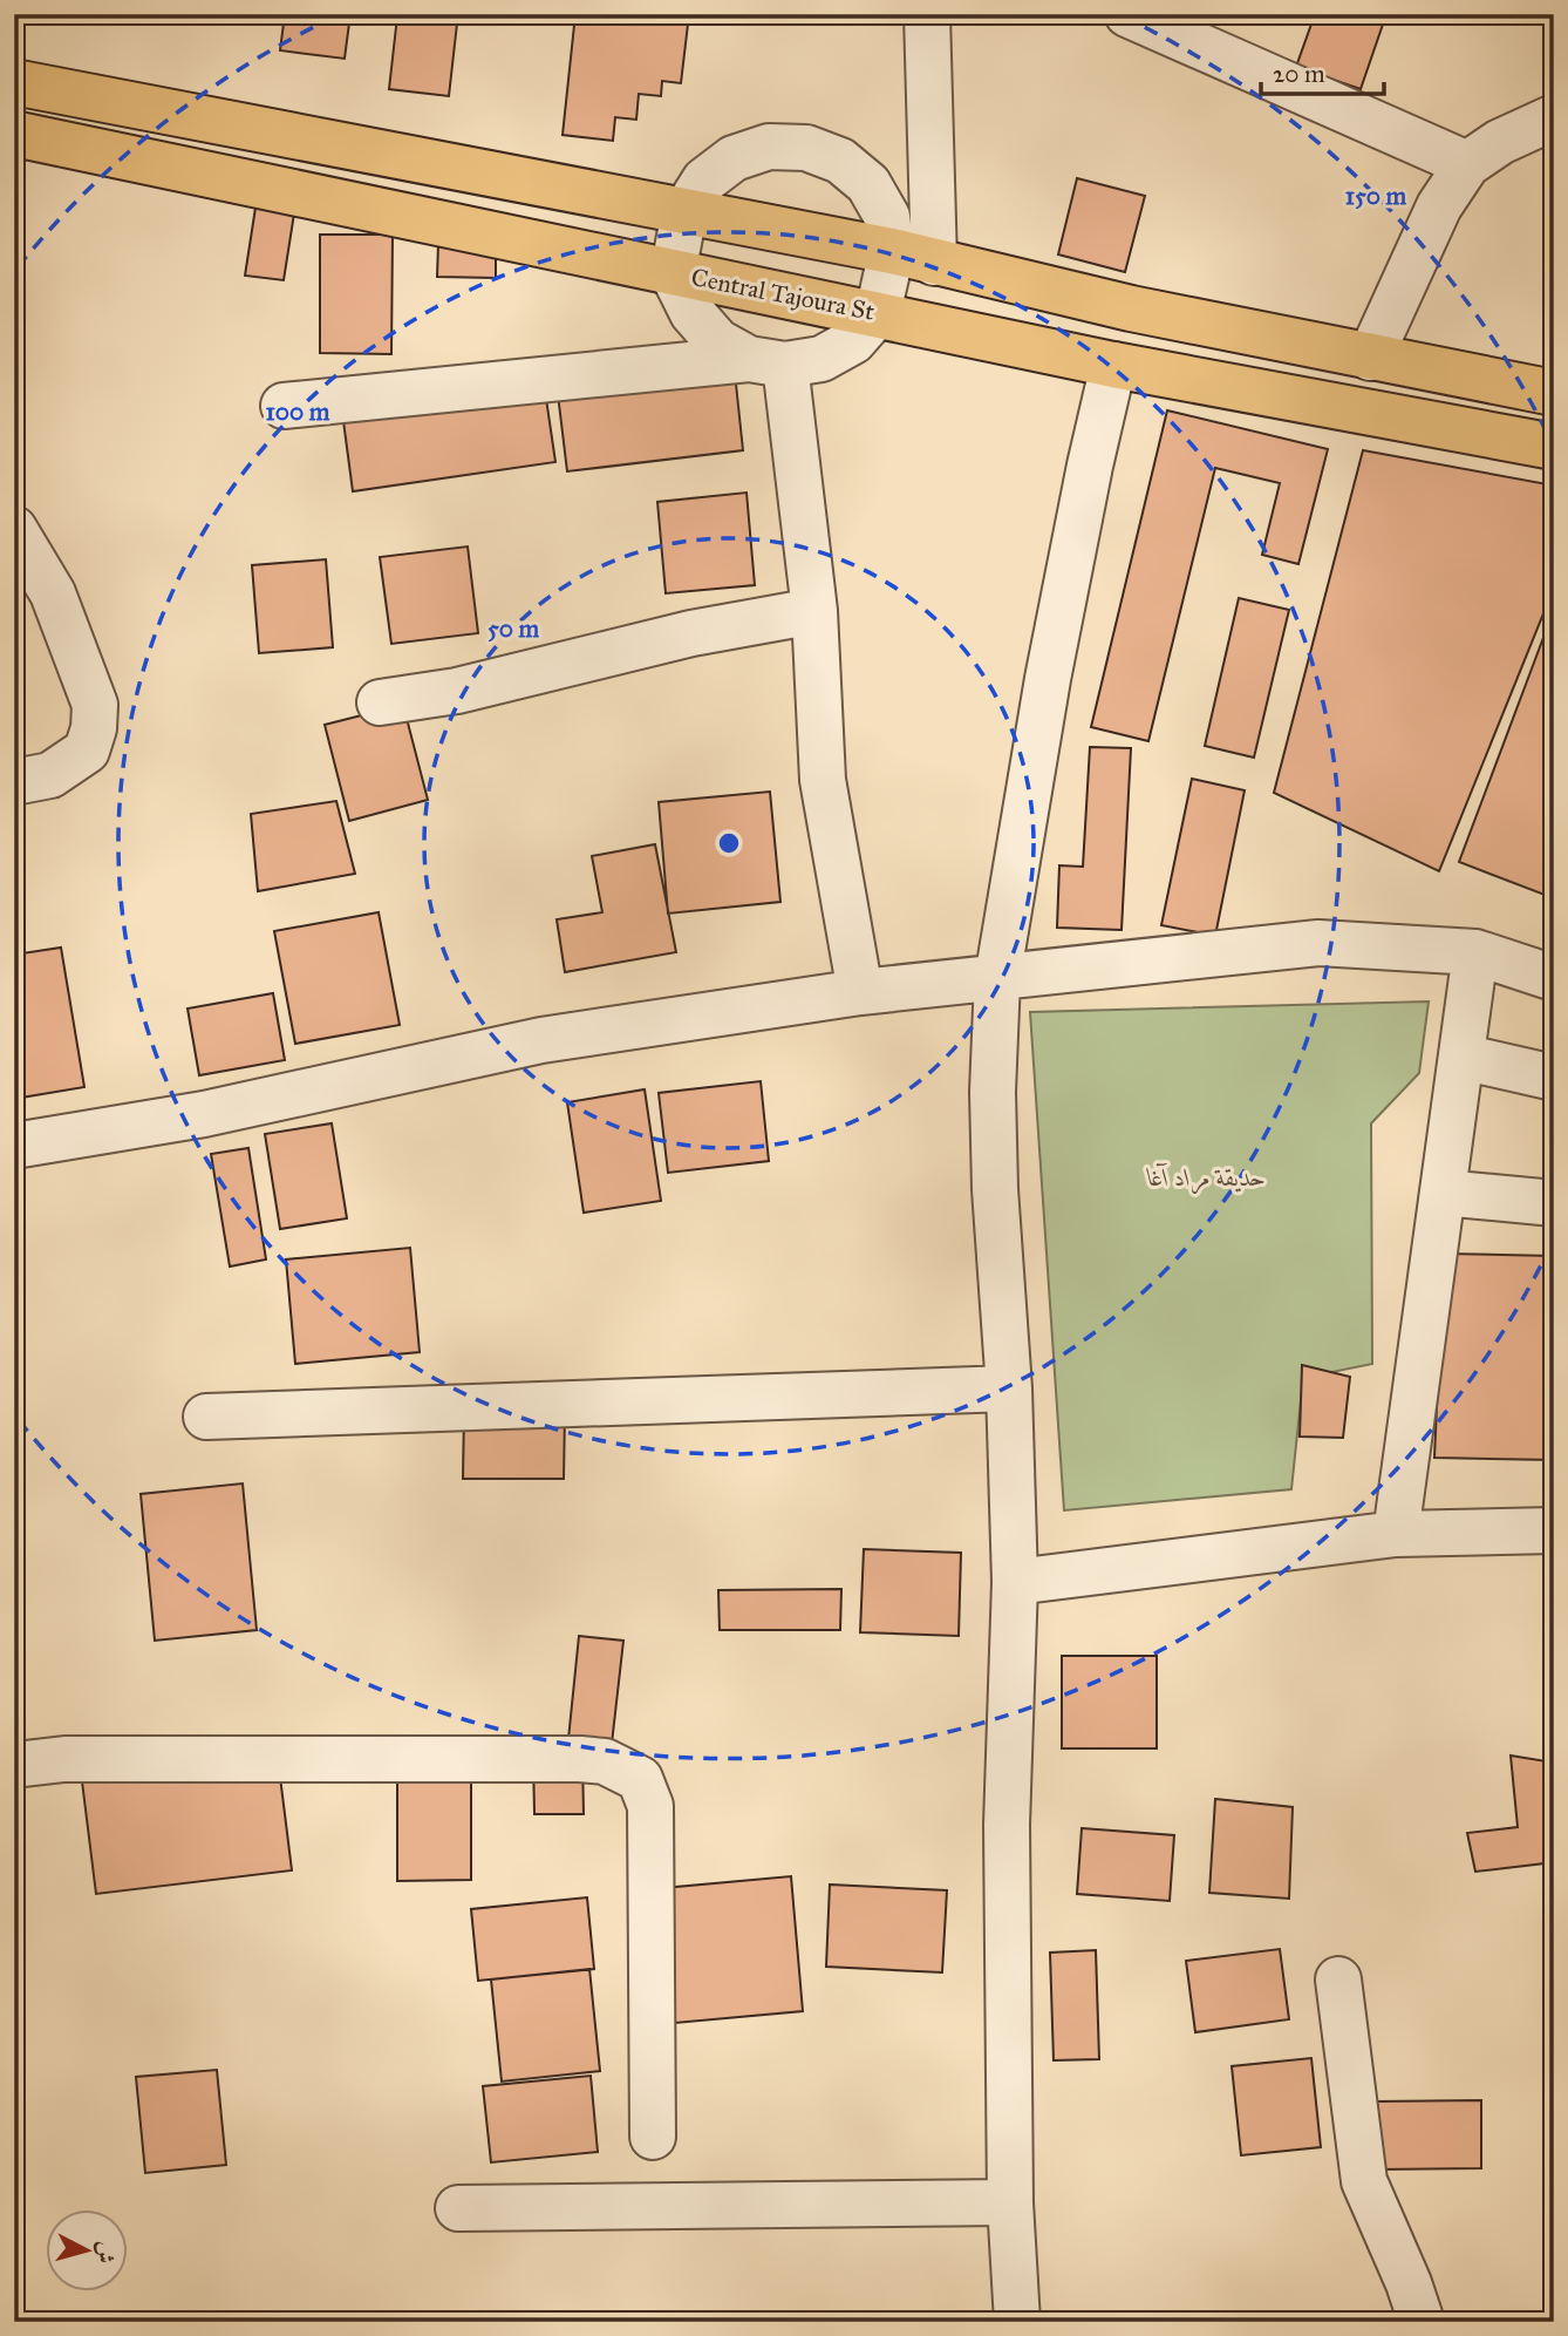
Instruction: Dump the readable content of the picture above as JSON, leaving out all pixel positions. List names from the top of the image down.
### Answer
{
  "streets": {
    "main road": ["Central Tajoura St"]
  },
  "parks": ["حديقة مراد آغا"],
  "scale_bar": "20 m",
  "north": "right",
  "rings": ["150 m", "100 m", "50 m"]
}
